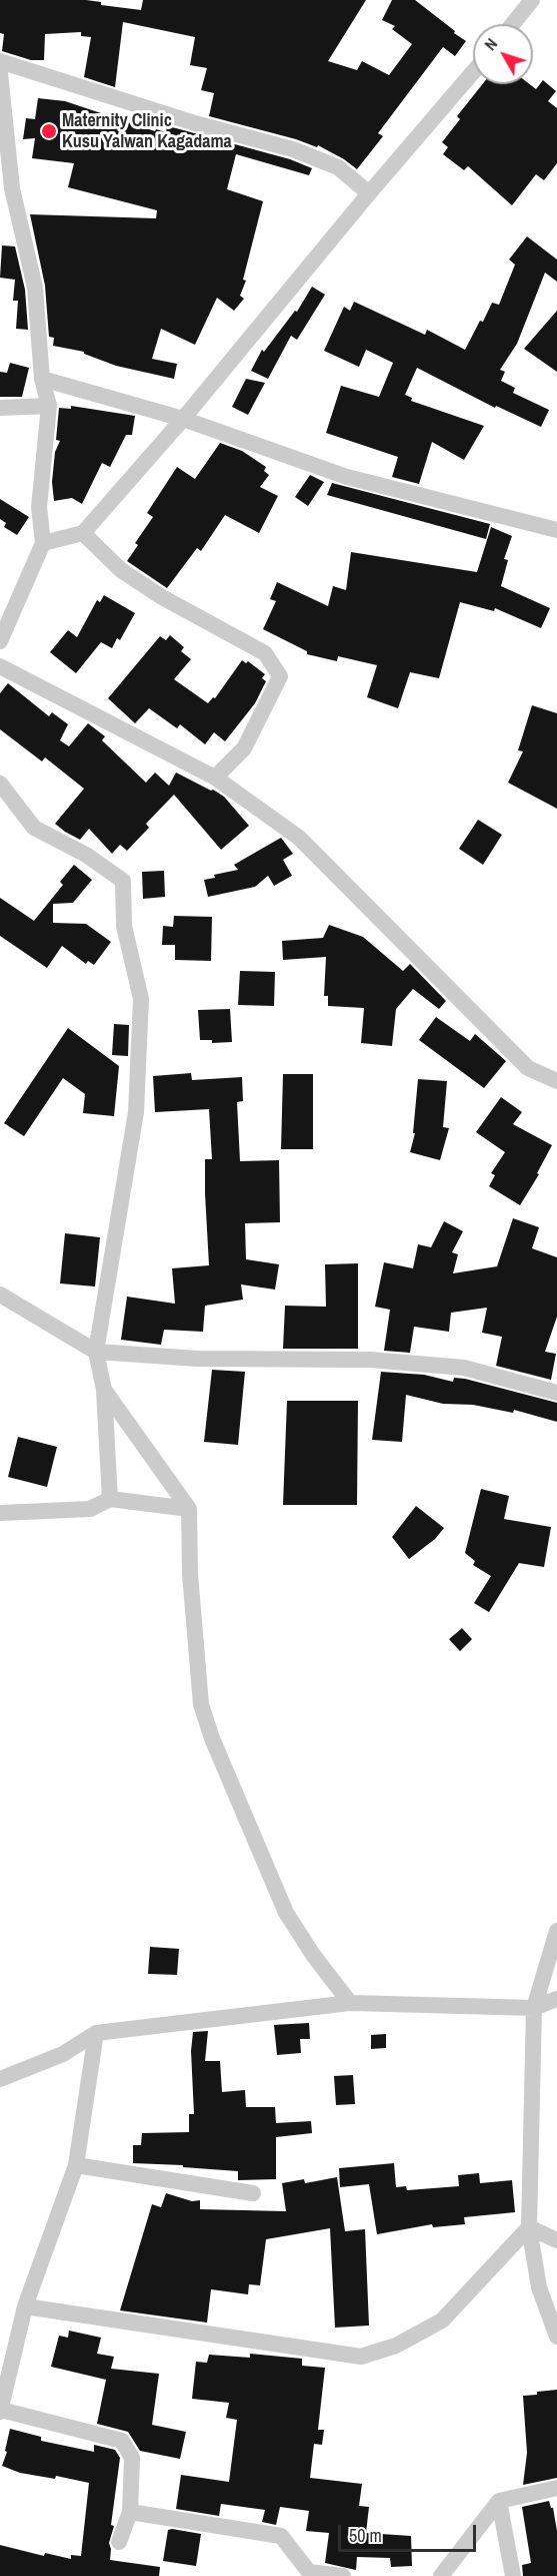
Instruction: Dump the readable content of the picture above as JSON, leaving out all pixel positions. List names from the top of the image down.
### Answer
{
  "places": ["Maternity Clinic Kusu Yalwan Kagadama"],
  "scale_bar": "50 m",
  "north": "top left"
}
